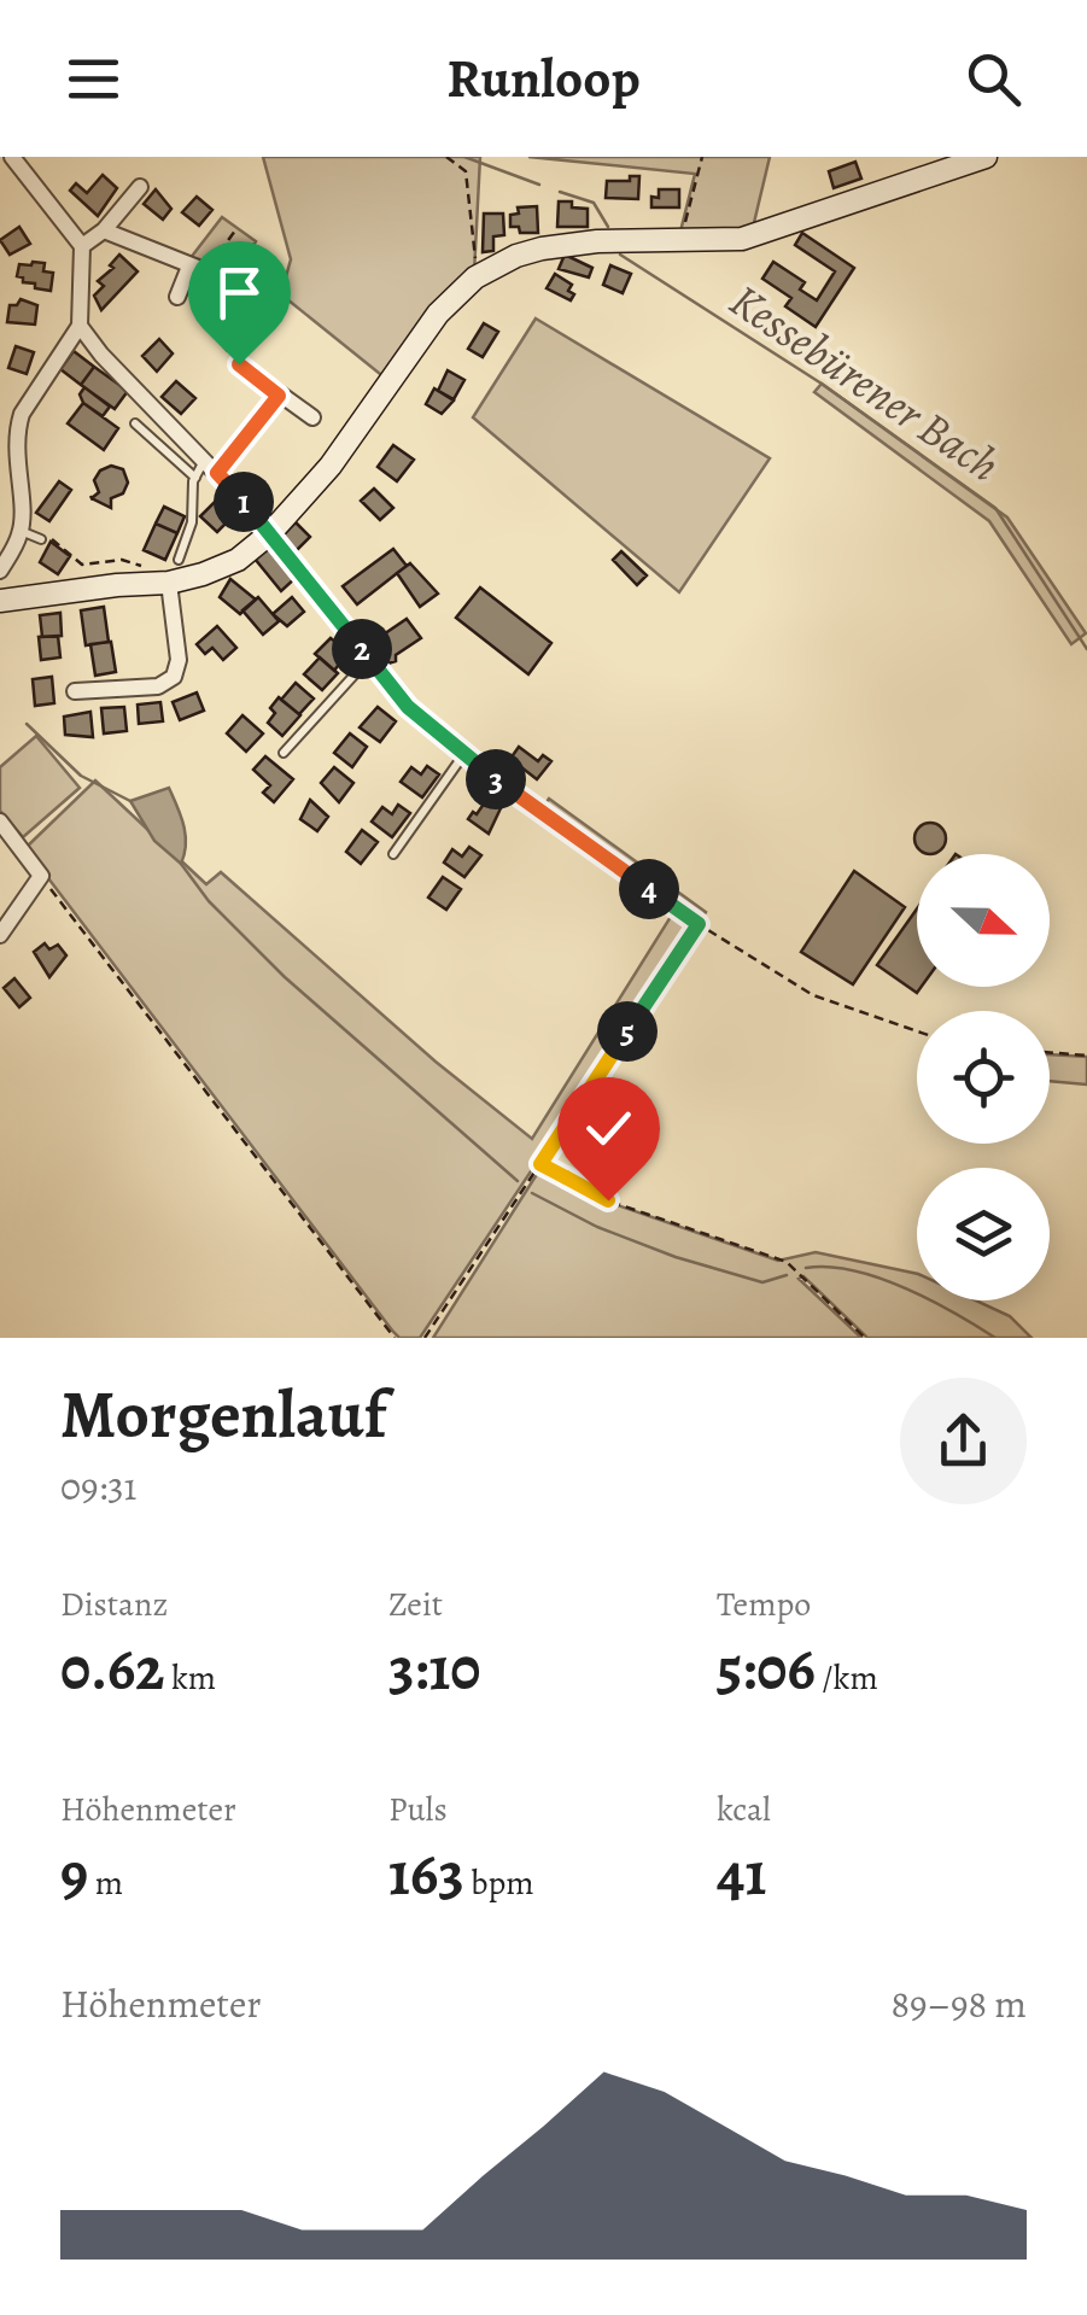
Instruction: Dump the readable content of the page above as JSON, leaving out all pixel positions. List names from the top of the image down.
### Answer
{
  "water": ["Kessebürener Bach"],
  "north": "right",
  "page": {
    "header": "Runloop",
    "pins": [
      "1",
      "2",
      "3",
      "4",
      "5"
    ],
    "heading": ["Morgenlauf", "09:31"],
    "stats": [
      ["Distanz", "0.62 km"],
      ["Zeit", "3:10"],
      ["Tempo", "5:06 /km"],
      ["Höhenmeter", "9 m"],
      ["Puls", "163 bpm"],
      ["kcal", "41"]
    ],
    "chart": ["Höhenmeter", "89–98 m"]
  }
}
